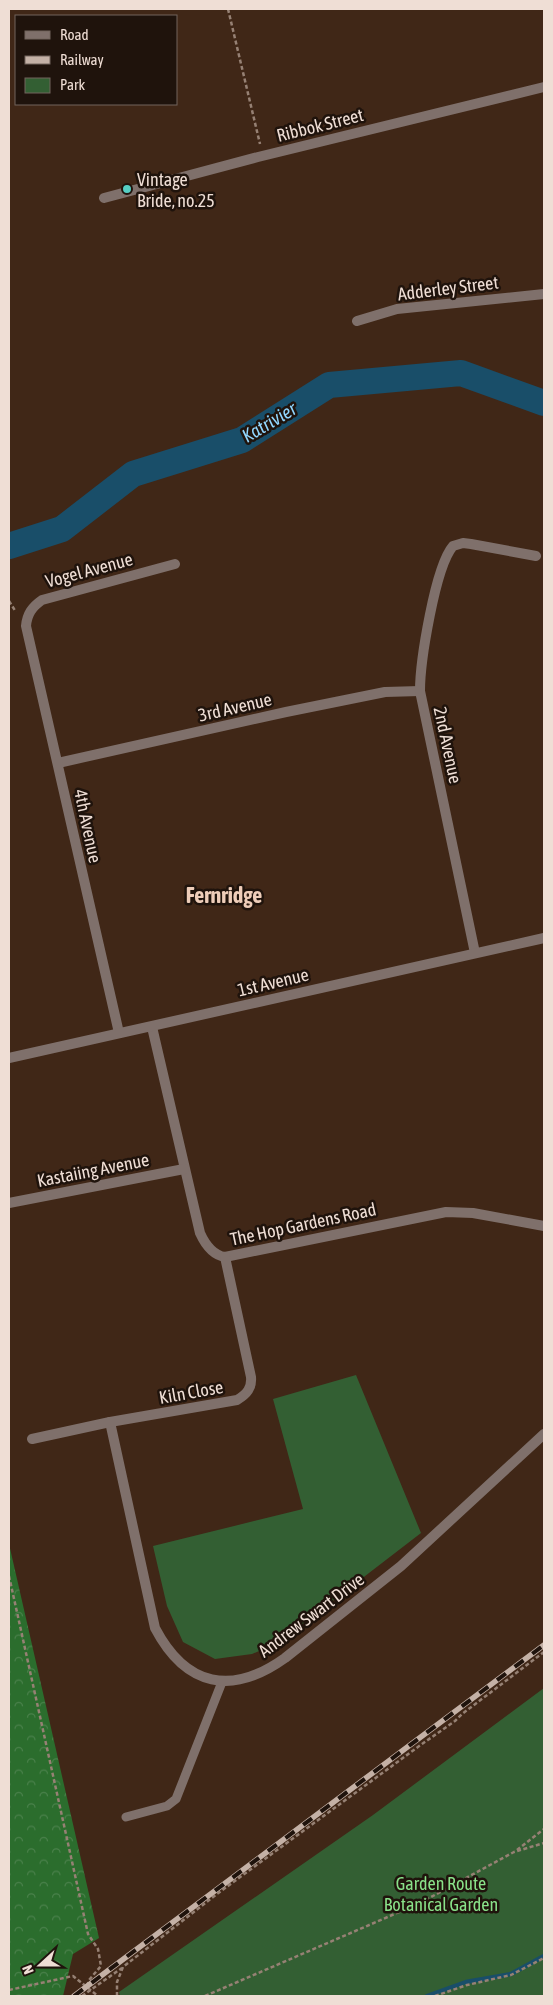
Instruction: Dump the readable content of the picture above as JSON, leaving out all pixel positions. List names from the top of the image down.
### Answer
{
  "streets": {
    "street": [
      "Ribbok Street",
      "Adderley Street",
      "Vogel Avenue",
      "3rd Avenue",
      "2nd Avenue",
      "4th Avenue",
      "1st Avenue",
      "Kastaiing Avenue",
      "The Hop Gardens Road",
      "Kiln Close",
      "Andrew Swart Drive"
    ]
  },
  "crossings": [
    ["Vogel Avenue", "4th Avenue"],
    ["3rd Avenue", "2nd Avenue"],
    ["3rd Avenue", "4th Avenue"],
    ["2nd Avenue", "1st Avenue"],
    ["4th Avenue", "1st Avenue"],
    ["1st Avenue", "The Hop Gardens Road"],
    ["Kastaiing Avenue", "The Hop Gardens Road"],
    ["The Hop Gardens Road", "Kiln Close"],
    ["Kiln Close", "Andrew Swart Drive"]
  ],
  "districts": ["Fernridge"],
  "water": ["Katrivier"],
  "parks": ["Garden Route Botanical Garden"],
  "places": ["Vintage Bride, no.25"],
  "legend": ["Road", "Railway", "Park"],
  "north": "left"
}
